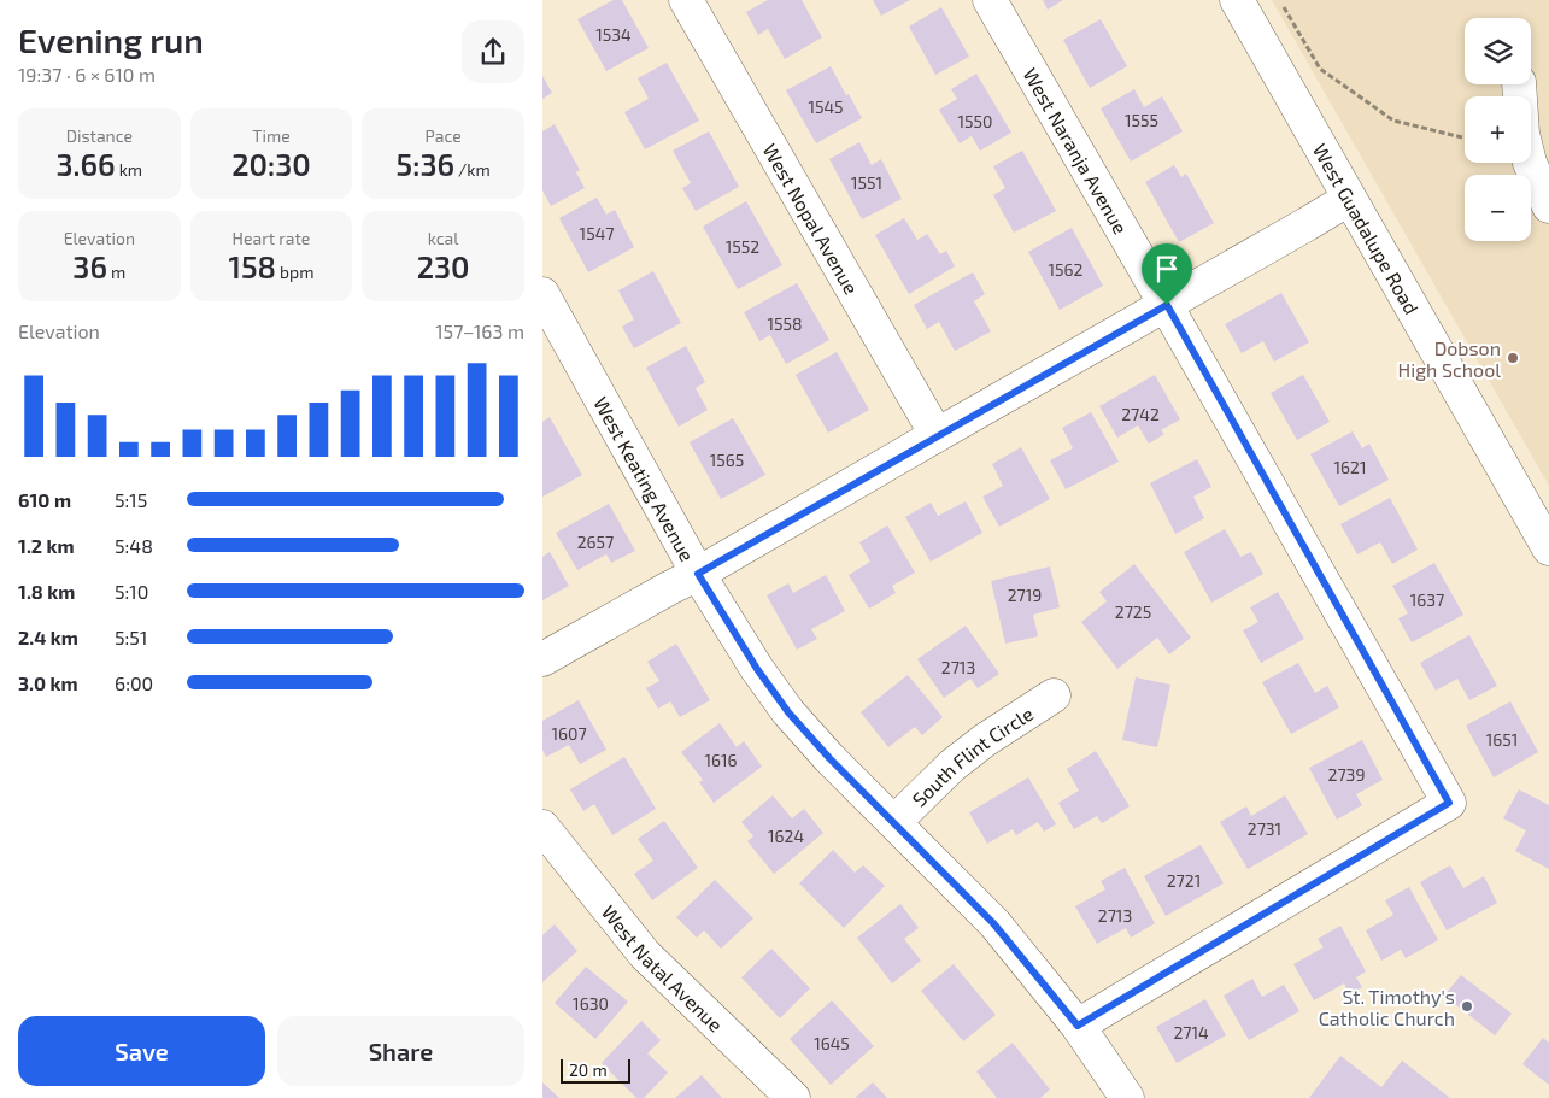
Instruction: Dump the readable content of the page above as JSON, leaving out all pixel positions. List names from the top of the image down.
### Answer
{
  "streets": {
    "street": [
      "West Naranja Avenue",
      "West Nopal Avenue",
      "West Guadalupe Road",
      "West Keating Avenue",
      "South Flint Circle",
      "West Natal Avenue"
    ]
  },
  "crossings": [
    ["West Naranja Avenue", "West Keating Avenue"],
    ["West Keating Avenue", "South Flint Circle"]
  ],
  "places": ["Dobson High School", "St. Timothy's Catholic Church"],
  "house_numbers": [
    "1534",
    "1545",
    "1555",
    "1550",
    "1551",
    "1547",
    "1552",
    "1562",
    "1558",
    "2742",
    "1565",
    "1621",
    "2657",
    "2719",
    "1637",
    "2725",
    "2713",
    "1607",
    "1651",
    "1616",
    "2739",
    "2731",
    "1624",
    "2721",
    "2713",
    "1630",
    "2714",
    "1645"
  ],
  "scale_bar": "20 m",
  "page": {
    "heading": ["Evening run", "19:37 · 6 × 610 m"],
    "map_buttons": ["+", "−"],
    "stats": [
      ["Distance", "3.66 km"],
      ["Time", "20:30"],
      ["Pace", "5:36 /km"],
      ["Elevation", "36 m"],
      ["Heart rate", "158 bpm"],
      ["kcal", "230"]
    ],
    "chart": ["Elevation", "157–163 m"],
    "list": [
      {
        "name": "610 m",
        "note": "5:15"
      },
      {
        "name": "1.2 km",
        "note": "5:48"
      },
      {
        "name": "1.8 km",
        "note": "5:10"
      },
      {
        "name": "2.4 km",
        "note": "5:51"
      },
      {
        "name": "3.0 km",
        "note": "6:00"
      }
    ],
    "buttons": ["Save", "Share"],
    "scale": "20 m"
  }
}
